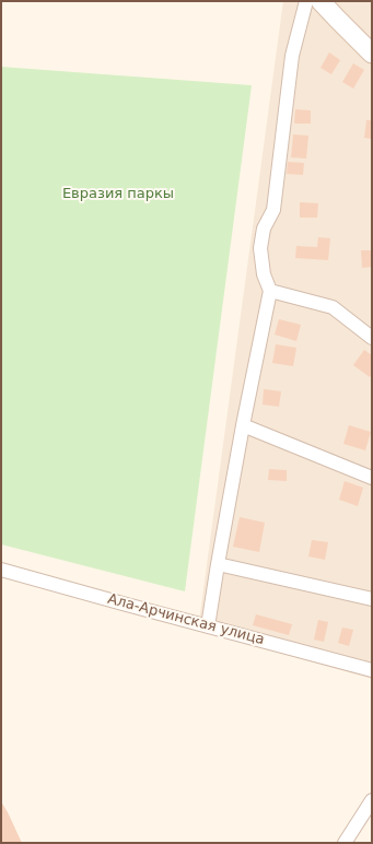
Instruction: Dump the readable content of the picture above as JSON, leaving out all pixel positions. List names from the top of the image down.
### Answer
{
  "streets": {
    "street": ["Ала-Арчинская улица"]
  },
  "parks": ["Евразия паркы"]
}
